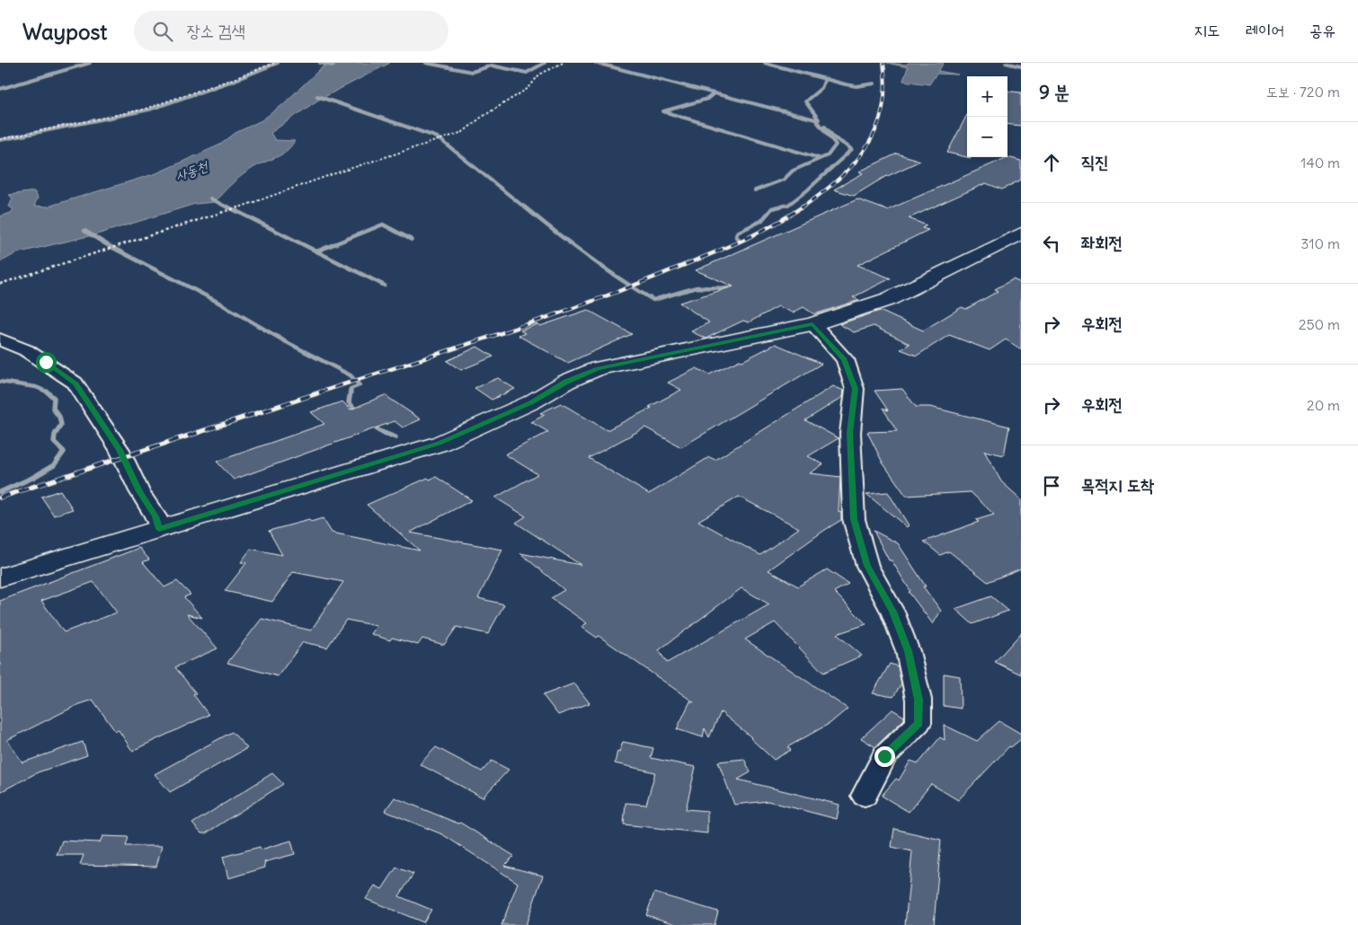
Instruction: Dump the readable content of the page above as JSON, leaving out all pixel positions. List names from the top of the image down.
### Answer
{
  "water": ["사동천"],
  "page": {
    "header": "Waypost",
    "search": "장소 검색",
    "nav": ["지도", "레이어", "공유"],
    "heading": ["9 분", "도보 · 720 m"],
    "map_buttons": ["+", "−"],
    "list": [
      ["직진", "140 m"],
      ["좌회전", "310 m"],
      ["우회전", "250 m"],
      ["우회전", "20 m"],
      "목적지 도착"
    ]
  }
}
